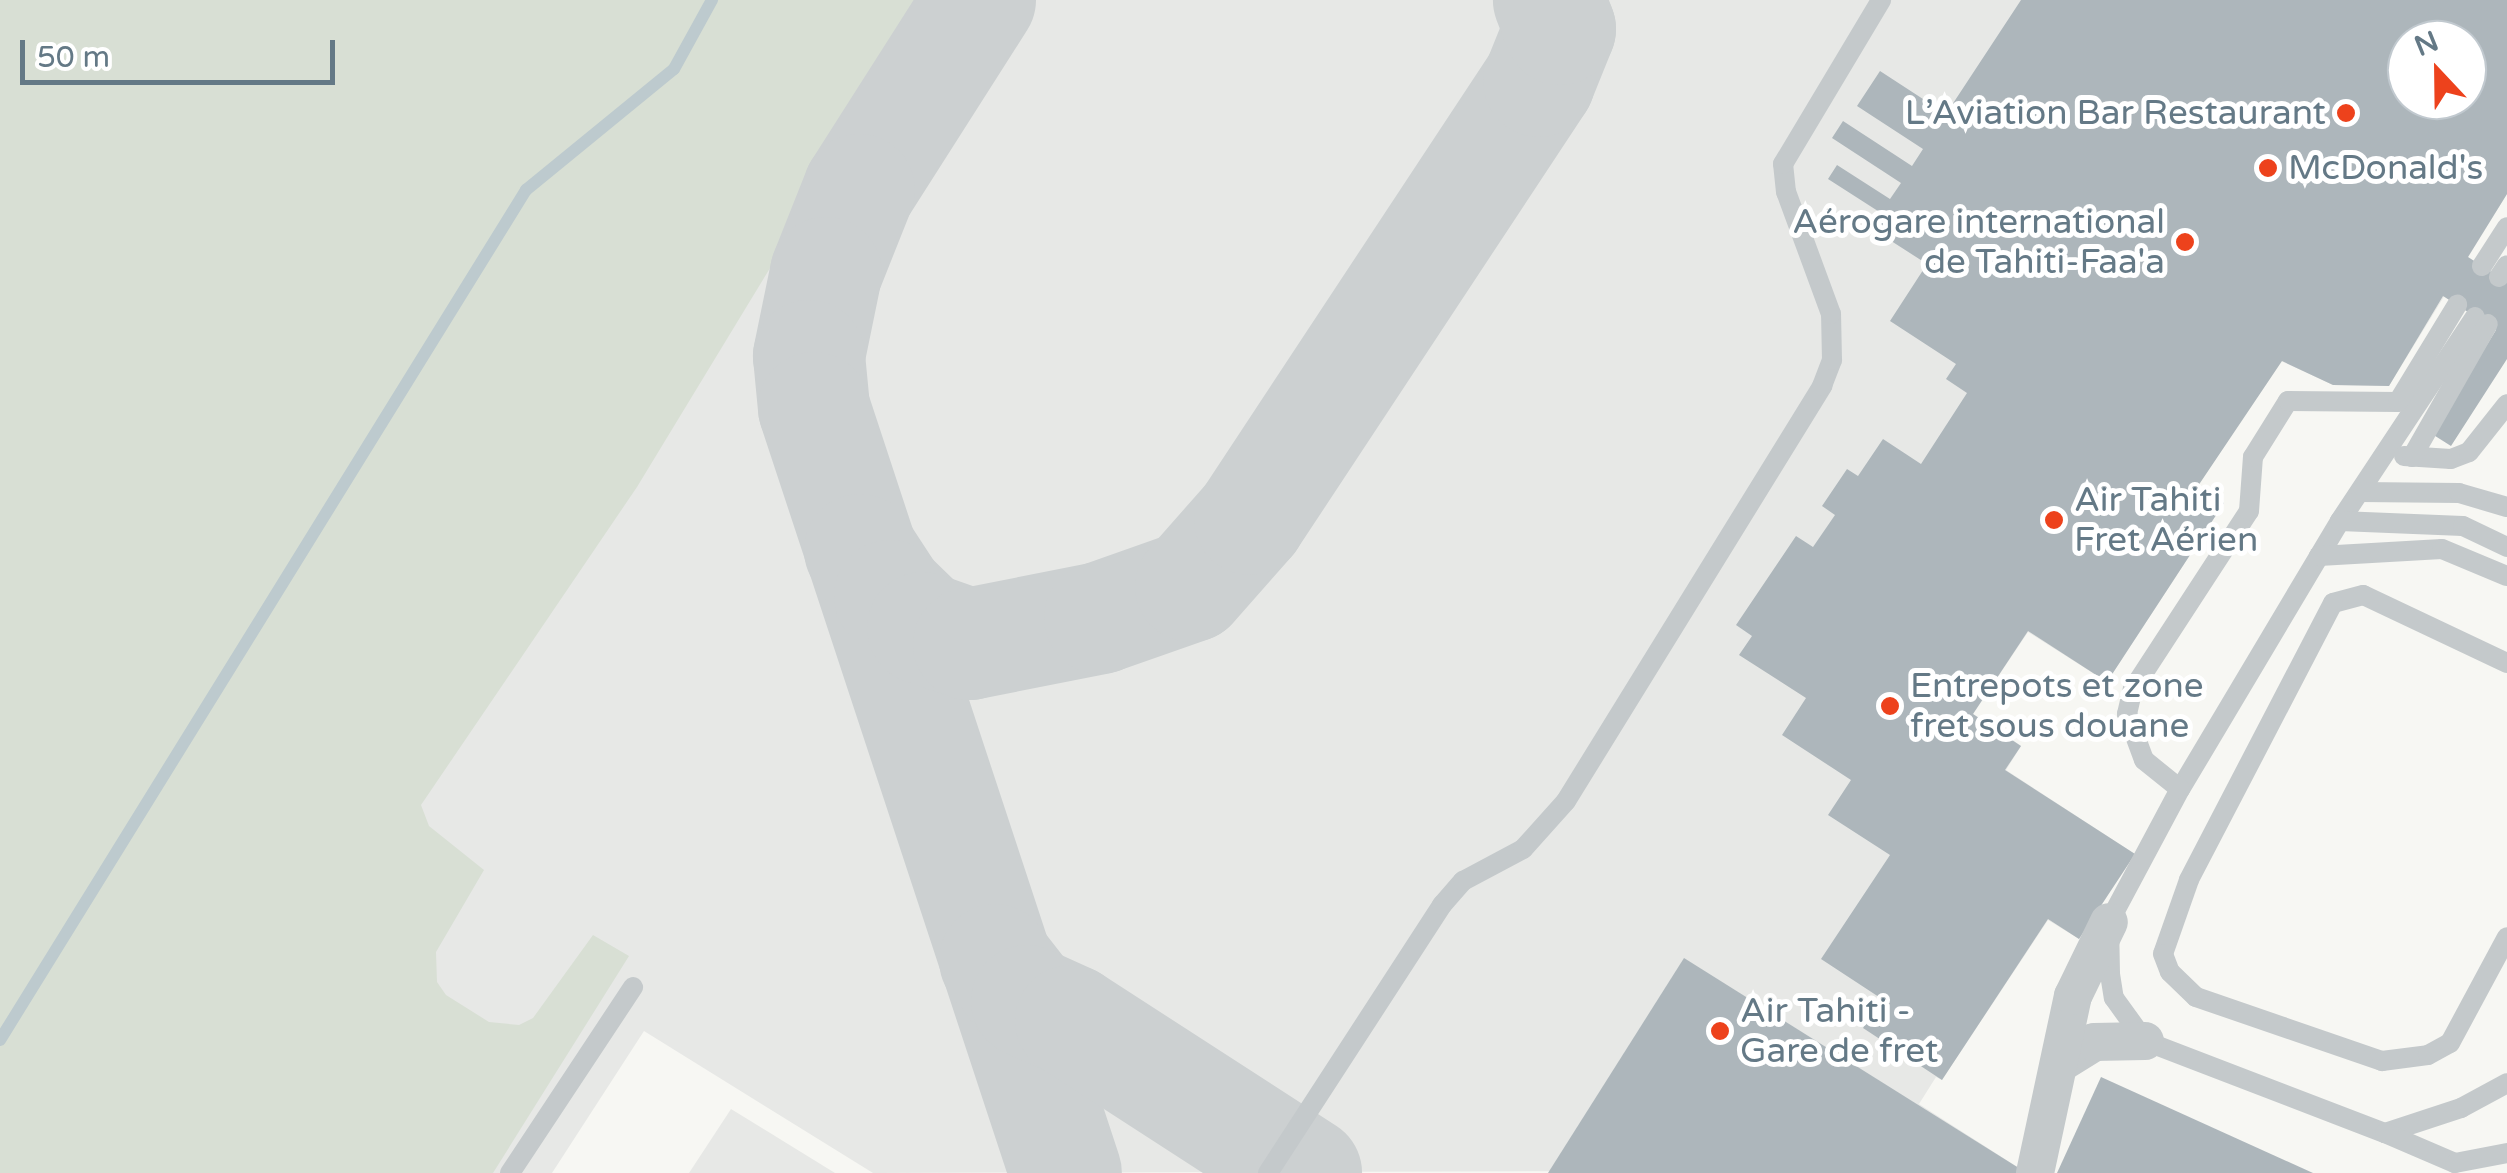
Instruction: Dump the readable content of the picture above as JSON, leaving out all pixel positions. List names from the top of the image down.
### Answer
{
  "places": [
    "L’Aviation Bar Restaurant",
    "McDonald's",
    "Aérogare international de Tahiti-Faa'a",
    "Air Tahiti Fret Aérien",
    "Entrepots et zone fret sous douane",
    "Air Tahiti - Gare de fret"
  ],
  "scale_bar": "50 m",
  "north": "top"
}
